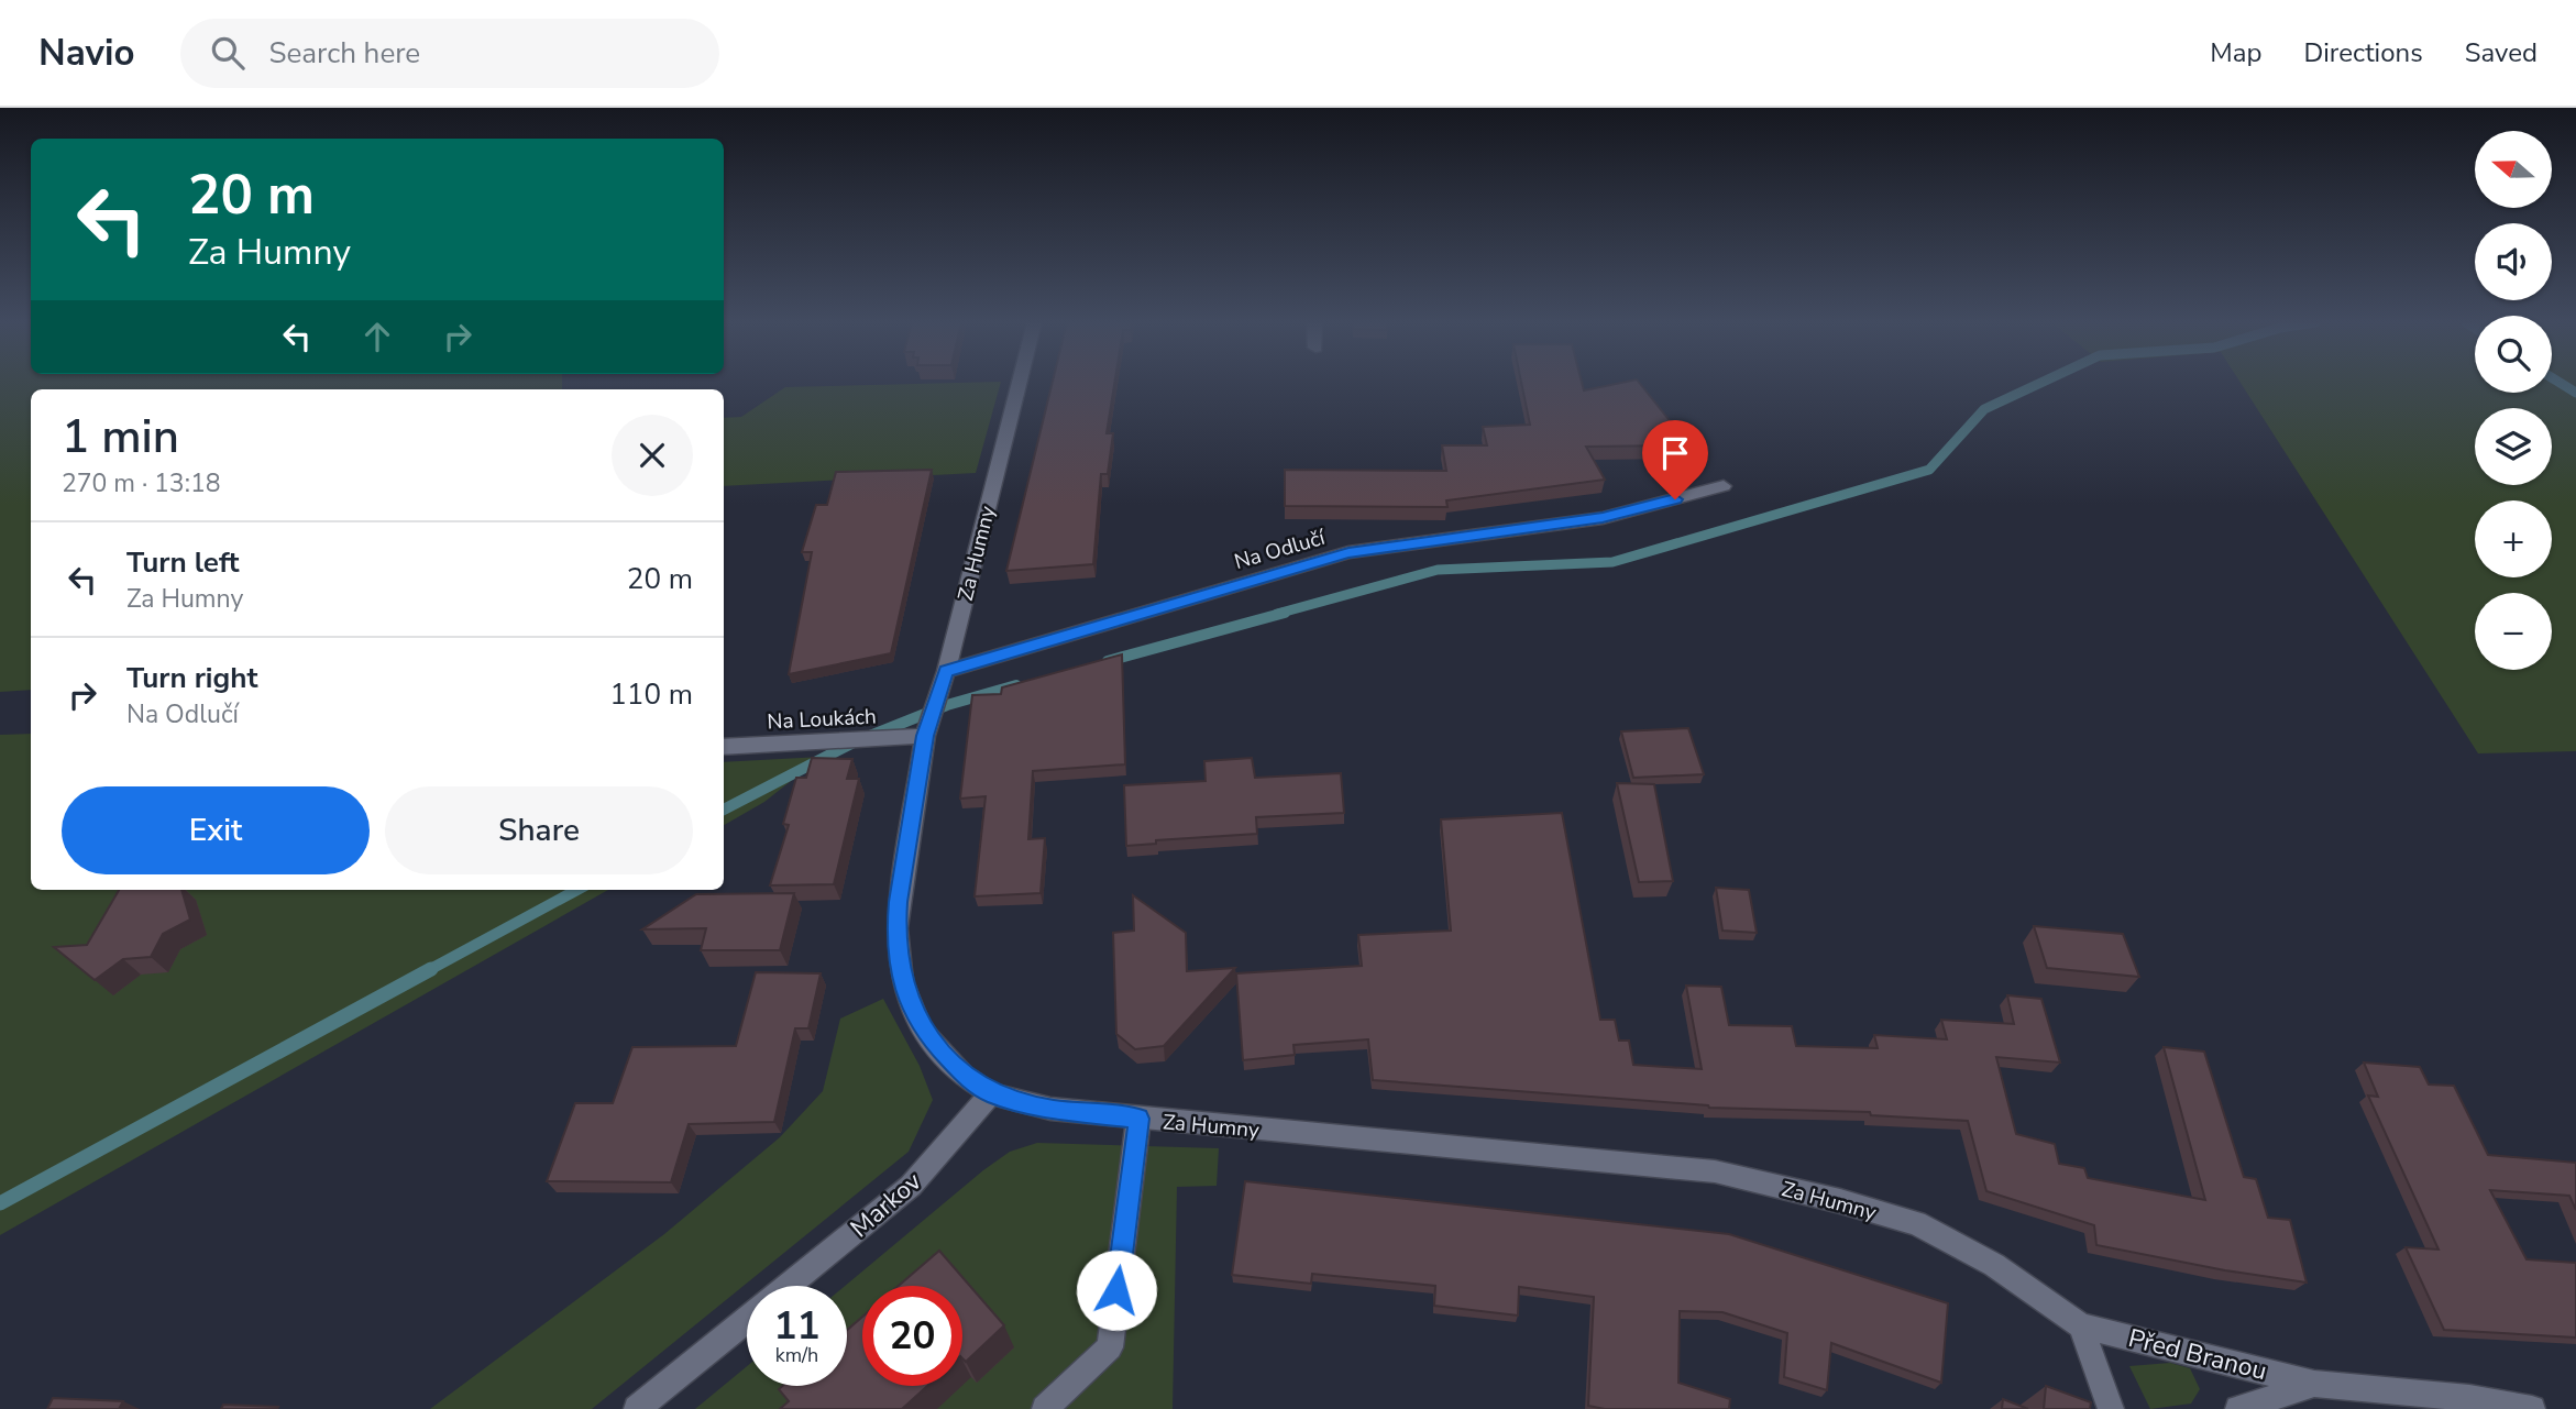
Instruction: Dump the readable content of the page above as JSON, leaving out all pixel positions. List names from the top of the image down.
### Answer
{
  "streets": {
    "street": [
      "Na Odlučí",
      "Za Humny",
      "Na Loukách",
      "Markov",
      "Před Branou"
    ]
  },
  "crossings": [
    ["Na Odlučí", "Za Humny"],
    ["Za Humny", "Na Loukách"],
    ["Za Humny", "Markov"],
    ["Za Humny", "Před Branou"]
  ],
  "north": "left",
  "page": {
    "header": "Navio",
    "search": "Search here",
    "nav": ["Map", "Directions", "Saved"],
    "map_buttons": ["+", "−"],
    "turn": ["20 m", "Za Humny"],
    "heading": ["1 min", "270 m · 13:18"],
    "list": [
      {
        "name": "Turn left",
        "note": "Za Humny",
        "value": "20 m"
      },
      {
        "name": "Turn right",
        "note": "Na Odlučí",
        "value": "110 m"
      }
    ],
    "buttons": ["Exit", "Share"],
    "speed": "11 km/h",
    "limit": "20"
  }
}
